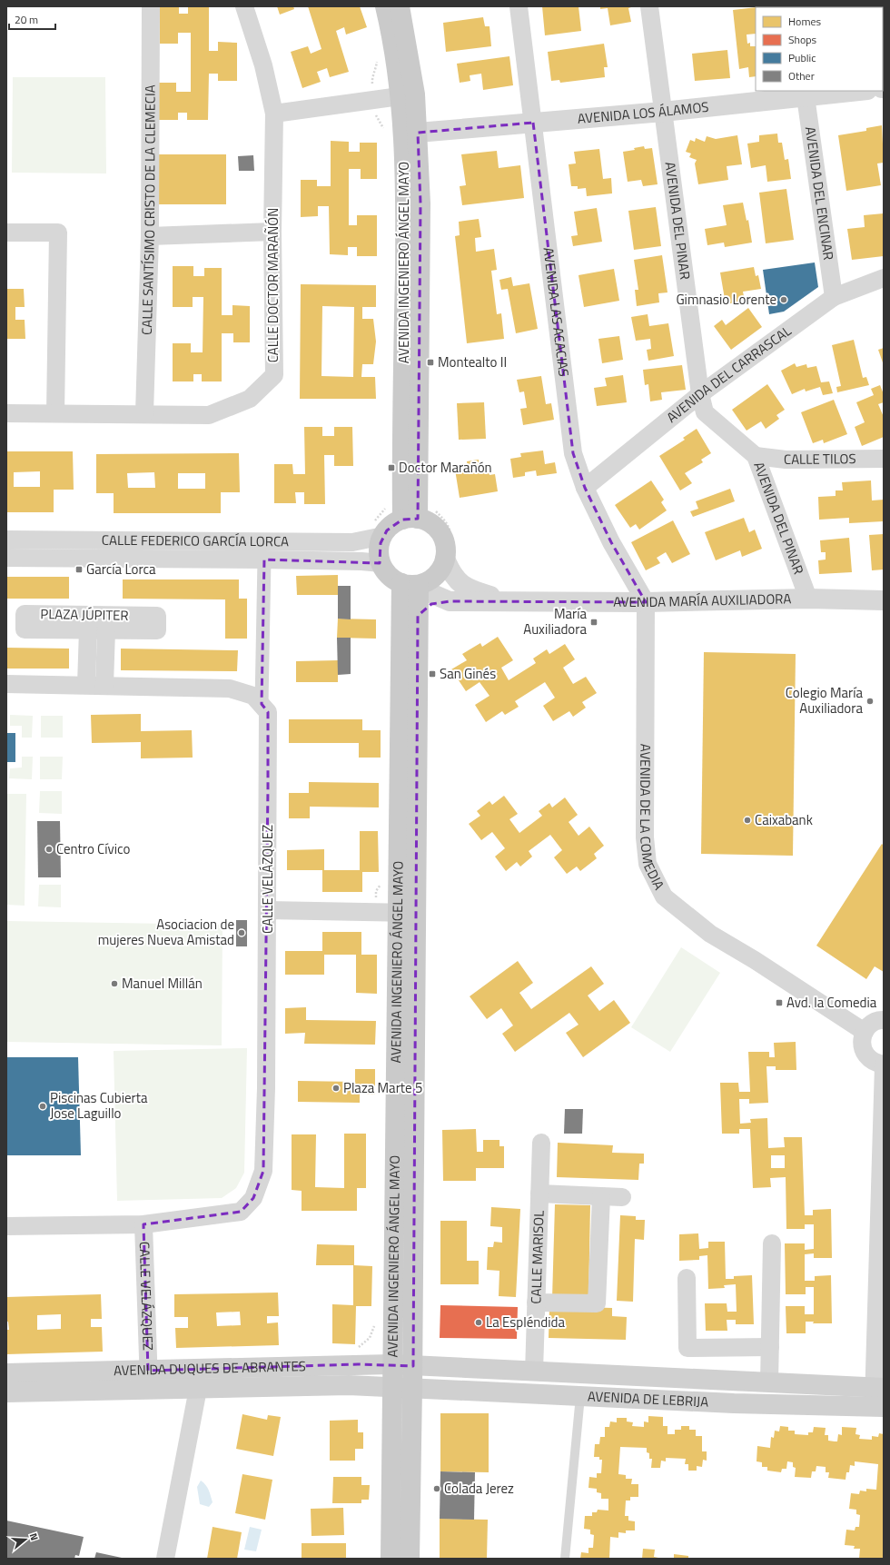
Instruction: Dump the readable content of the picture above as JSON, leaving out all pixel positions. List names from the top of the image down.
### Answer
{
  "streets": {
    "main road": ["AVENIDA INGENIERO ÁNGEL MAYO", "AVENIDA DUQUES DE ABRANTES", "AVENIDA DE LEBRIJA"],
    "street": [
      "AVENIDA LOS ÁLAMOS",
      "AVENIDA DEL ENCINAR",
      "CALLE SANTÍSIMO CRISTO DE LA CLEMECIA",
      "AVENIDA DEL PINAR",
      "CALLE DOCTOR MARAÑÓN",
      "AVENIDA LAS ACACIAS",
      "AVENIDA DEL CARRASCAL",
      "CALLE TILOS",
      "CALLE FEDERICO GARCÍA LORCA",
      "AVENIDA MARÍA AUXILIADORA",
      "PLAZA JÚPITER",
      "AVENIDA DE LA COMEDIA",
      "CALLE VELÁZQUEZ",
      "CALLE MARISOL"
    ]
  },
  "crossings": [
    ["AVENIDA LOS ÁLAMOS", "AVENIDA DEL ENCINAR"],
    ["AVENIDA LOS ÁLAMOS", "AVENIDA DEL PINAR"],
    ["AVENIDA LOS ÁLAMOS", "AVENIDA INGENIERO ÁNGEL MAYO"],
    ["AVENIDA LOS ÁLAMOS", "AVENIDA LAS ACACIAS"],
    ["AVENIDA DEL ENCINAR", "AVENIDA DEL CARRASCAL"],
    ["CALLE SANTÍSIMO CRISTO DE LA CLEMECIA", "CALLE DOCTOR MARAÑÓN"],
    ["AVENIDA DEL PINAR", "AVENIDA DEL CARRASCAL"],
    ["AVENIDA DEL PINAR", "CALLE TILOS"],
    ["AVENIDA DEL PINAR", "AVENIDA MARÍA AUXILIADORA"],
    ["AVENIDA INGENIERO ÁNGEL MAYO", "CALLE FEDERICO GARCÍA LORCA"],
    ["AVENIDA INGENIERO ÁNGEL MAYO", "AVENIDA MARÍA AUXILIADORA"],
    ["AVENIDA INGENIERO ÁNGEL MAYO", "AVENIDA DUQUES DE ABRANTES"],
    ["AVENIDA INGENIERO ÁNGEL MAYO", "AVENIDA DE LEBRIJA"],
    ["AVENIDA LAS ACACIAS", "AVENIDA DEL CARRASCAL"],
    ["AVENIDA LAS ACACIAS", "AVENIDA MARÍA AUXILIADORA"],
    ["AVENIDA LAS ACACIAS", "AVENIDA DE LA COMEDIA"],
    ["CALLE FEDERICO GARCÍA LORCA", "AVENIDA MARÍA AUXILIADORA"],
    ["AVENIDA MARÍA AUXILIADORA", "AVENIDA DE LA COMEDIA"],
    ["CALLE VELÁZQUEZ", "AVENIDA DUQUES DE ABRANTES"],
    ["CALLE MARISOL", "AVENIDA DE LEBRIJA"],
    ["AVENIDA DUQUES DE ABRANTES", "AVENIDA DE LEBRIJA"]
  ],
  "places": {
    "other": [
      "Gimnasio Lorente",
      "Colegio María Auxiliadora",
      "Caixabank",
      "Centro Cívico",
      "Asociacion de mujeres Nueva Amistad",
      "Manuel Millán",
      "Plaza Marte 5",
      "Piscinas Cubierta Jose Laguillo",
      "La Espléndida",
      "Colada Jerez"
    ],
    "transit": [
      "Montealto II",
      "Doctor Marañón",
      "García Lorca",
      "María Auxiliadora",
      "San Ginés",
      "Avd. la Comedia"
    ]
  },
  "legend": [
    "Homes",
    "Shops",
    "Public",
    "Other"
  ],
  "scale_bar": "20 m",
  "north": "right"
}
